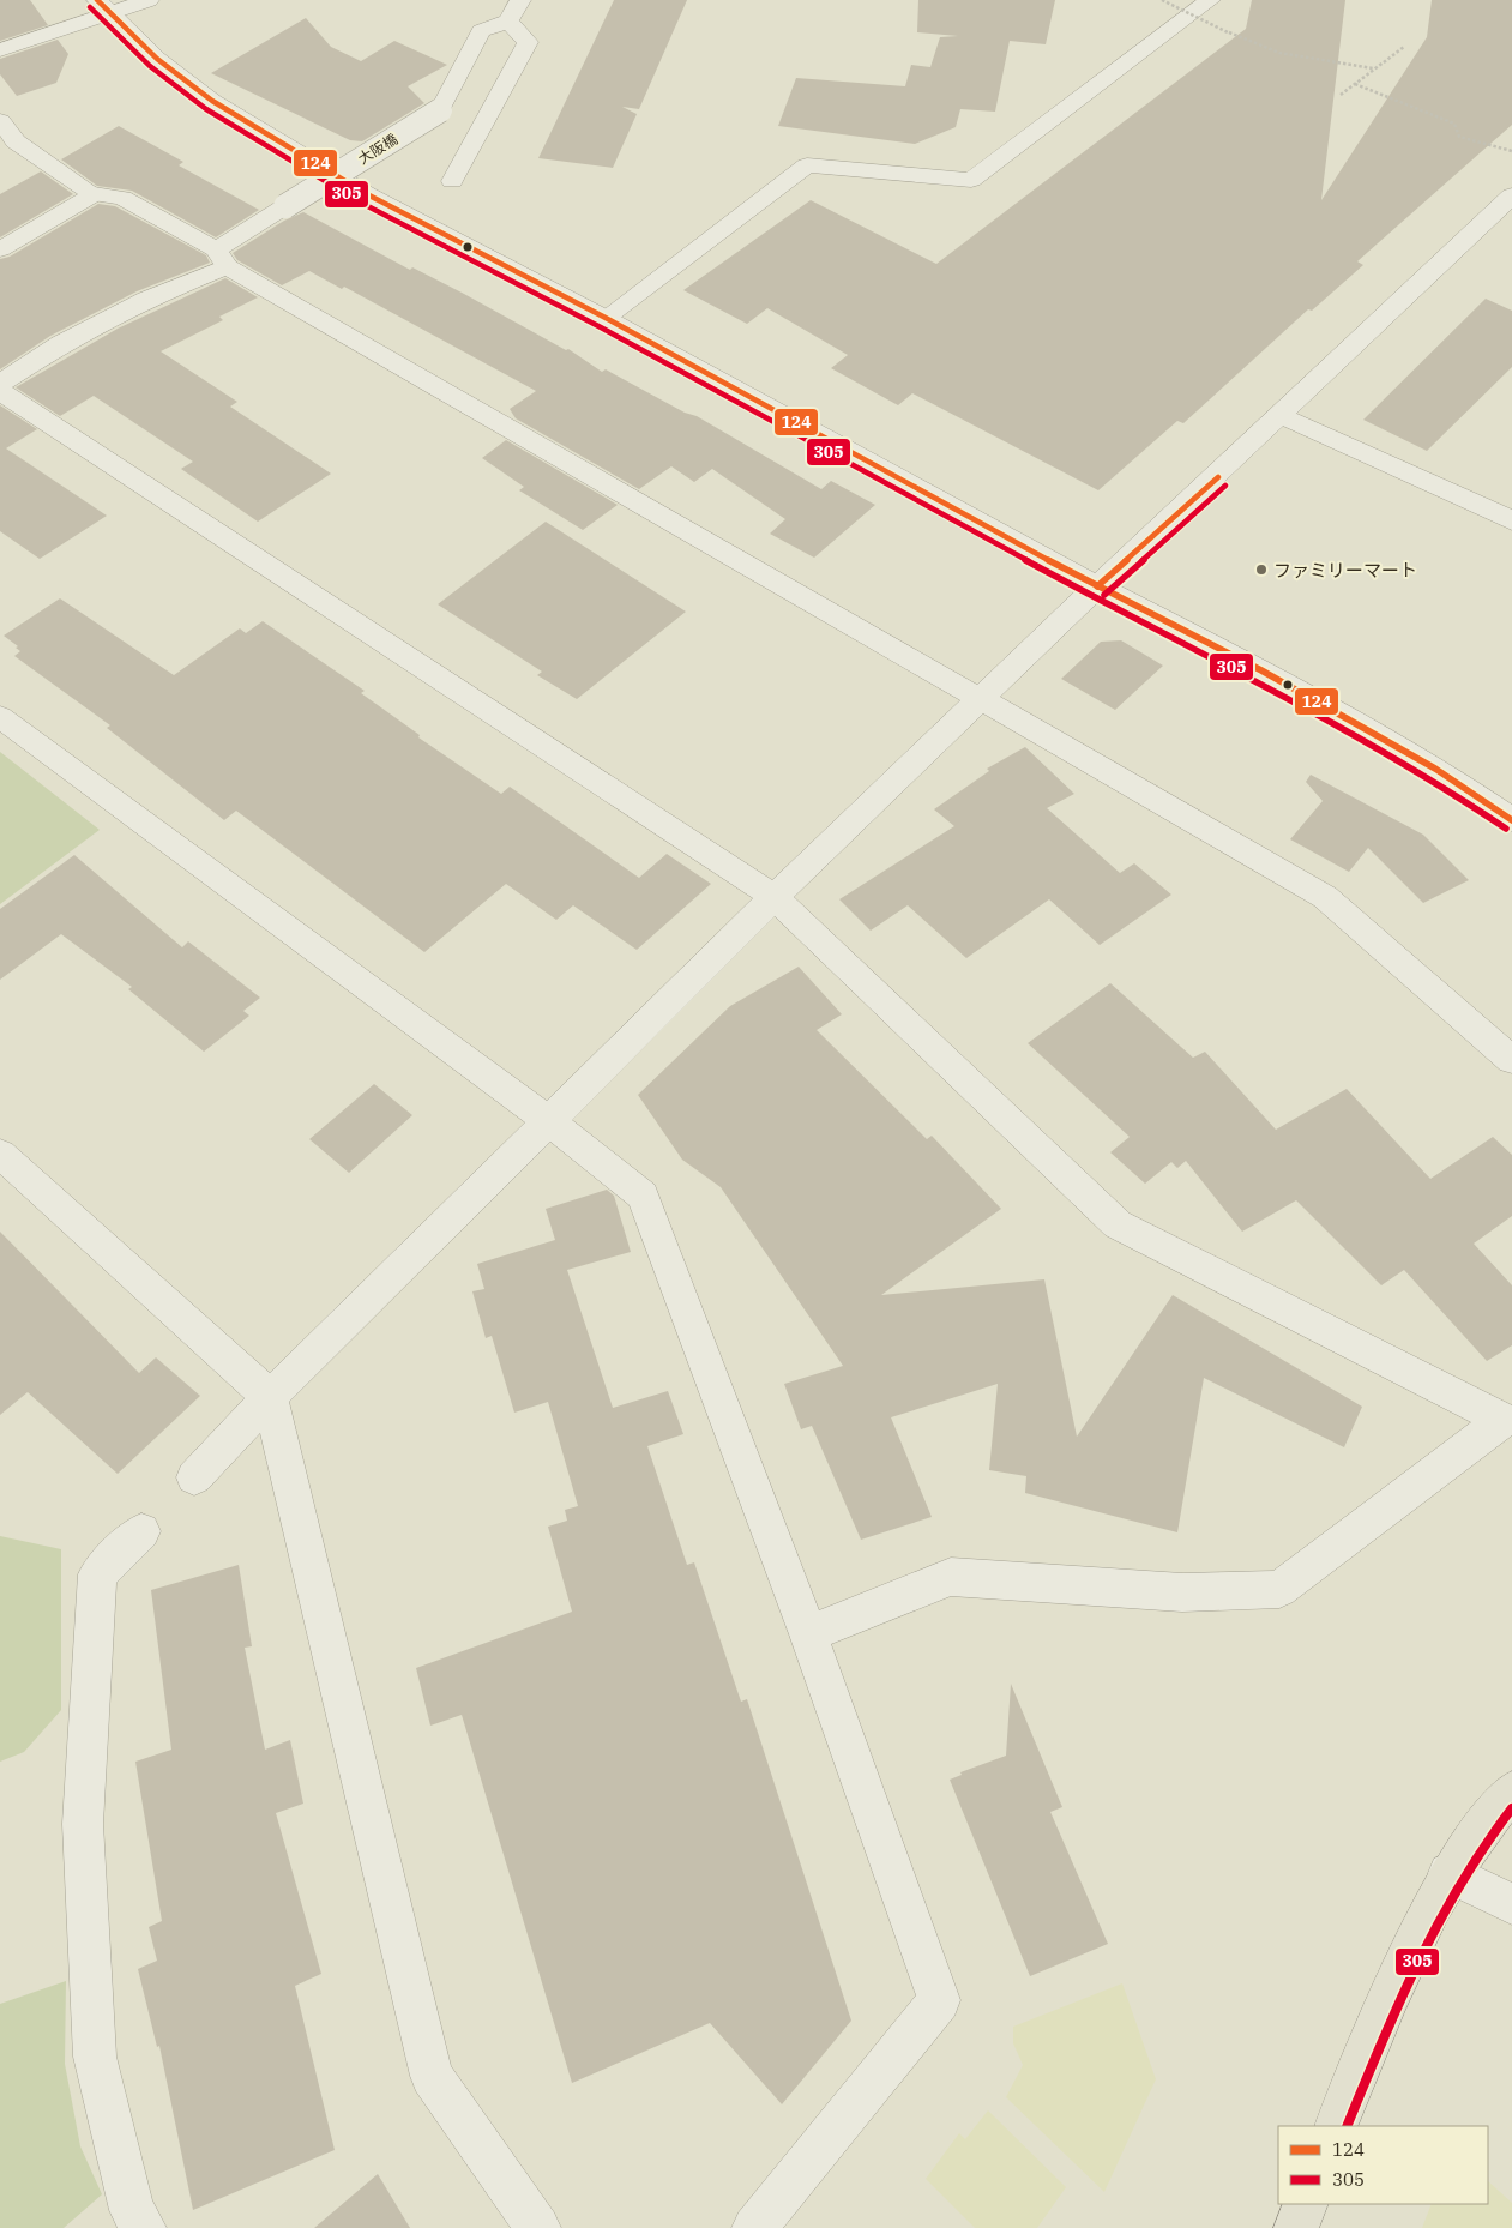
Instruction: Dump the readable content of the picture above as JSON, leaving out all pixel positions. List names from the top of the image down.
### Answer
{
  "streets": {
    "street": ["大阪橋"]
  },
  "places": ["ファミリーマート"],
  "lines": ["transit line 124", "transit line 305"],
  "legend": ["124", "305"]
}
